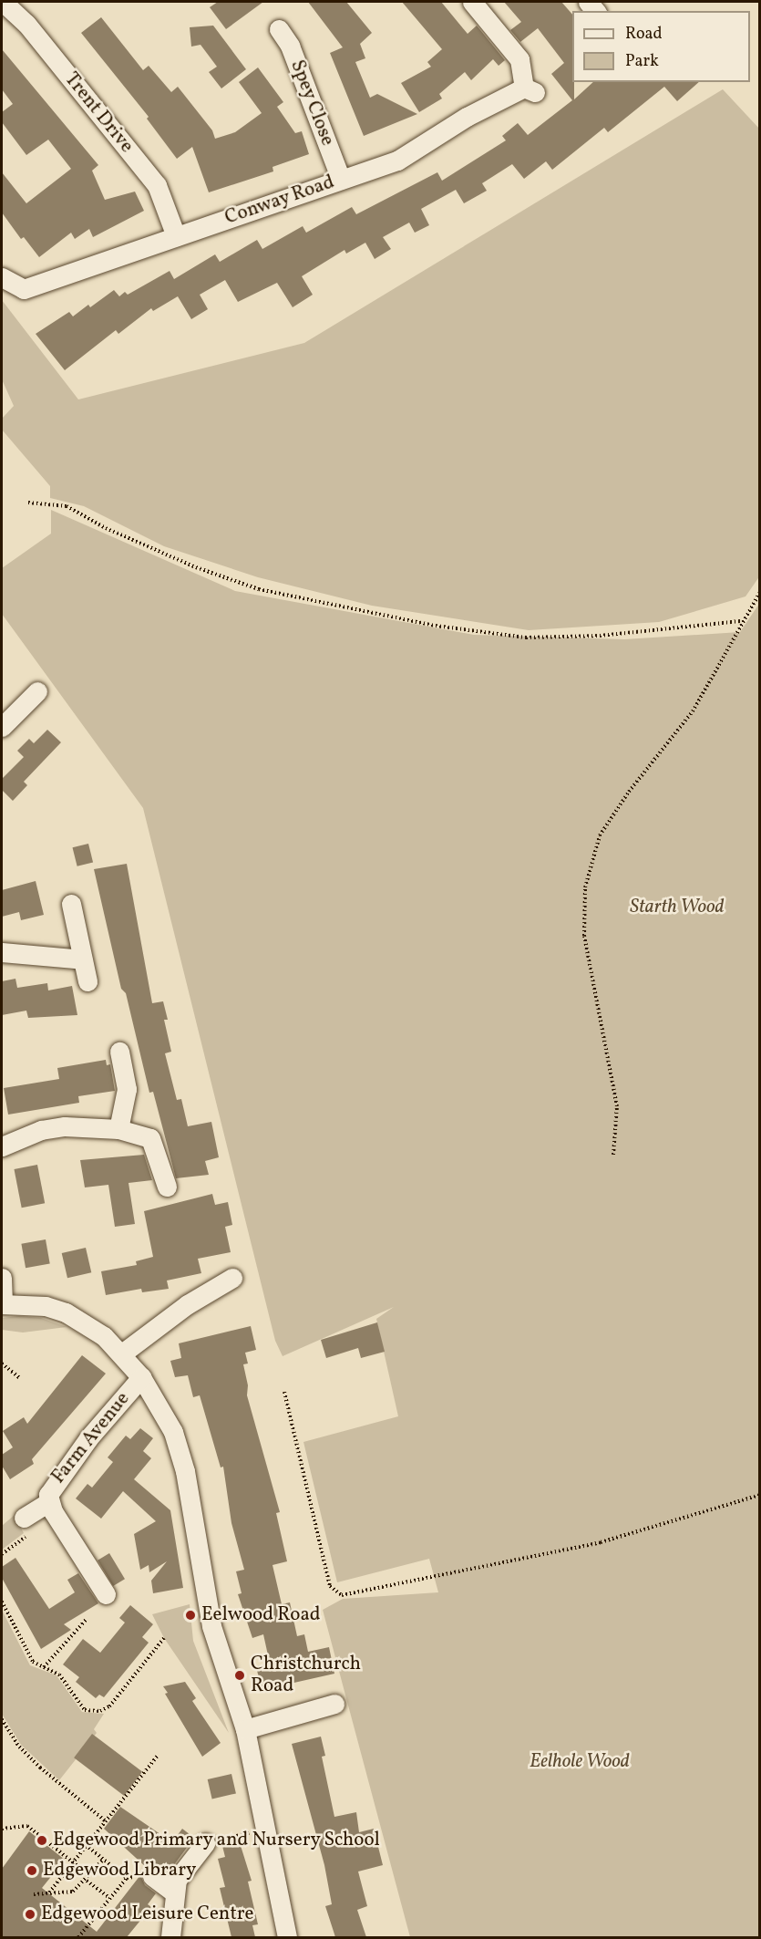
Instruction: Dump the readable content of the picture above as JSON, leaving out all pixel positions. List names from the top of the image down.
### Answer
{
  "streets": {
    "street": [
      "Spey Close",
      "Trent Drive",
      "Conway Road",
      "Farm Avenue"
    ]
  },
  "crossings": [
    ["Spey Close", "Conway Road"],
    ["Trent Drive", "Conway Road"]
  ],
  "parks": ["Starth Wood", "Eelhole Wood"],
  "places": [
    "Eelwood Road",
    "Christchurch Road",
    "Edgewood Primary and Nursery School",
    "Edgewood Library",
    "Edgewood Leisure Centre"
  ],
  "legend": ["Road", "Park"]
}
